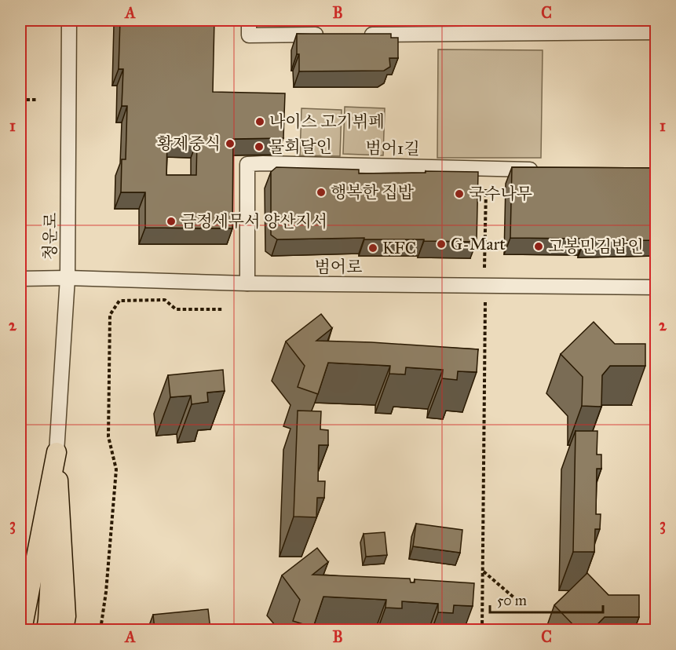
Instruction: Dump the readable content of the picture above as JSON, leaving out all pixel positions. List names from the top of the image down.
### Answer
{
  "streets": {
    "street": ["범어1길", "청운로", "범어로"]
  },
  "crossings": [
    ["범어1길", "범어로"],
    ["청운로", "범어로"]
  ],
  "places": [
    "나이스 고기뷔페",
    "황제중식",
    "물회달인",
    "행복한 집밥",
    "국수나무",
    "금정세무서 양산지서",
    "G-Mart",
    "고봉민김밥인",
    "KFC"
  ],
  "scale_bar": "50 m",
  "grid": {
    "columns": ["A", "B", "C"],
    "rows": ["1", "2", "3"]
  }
}
